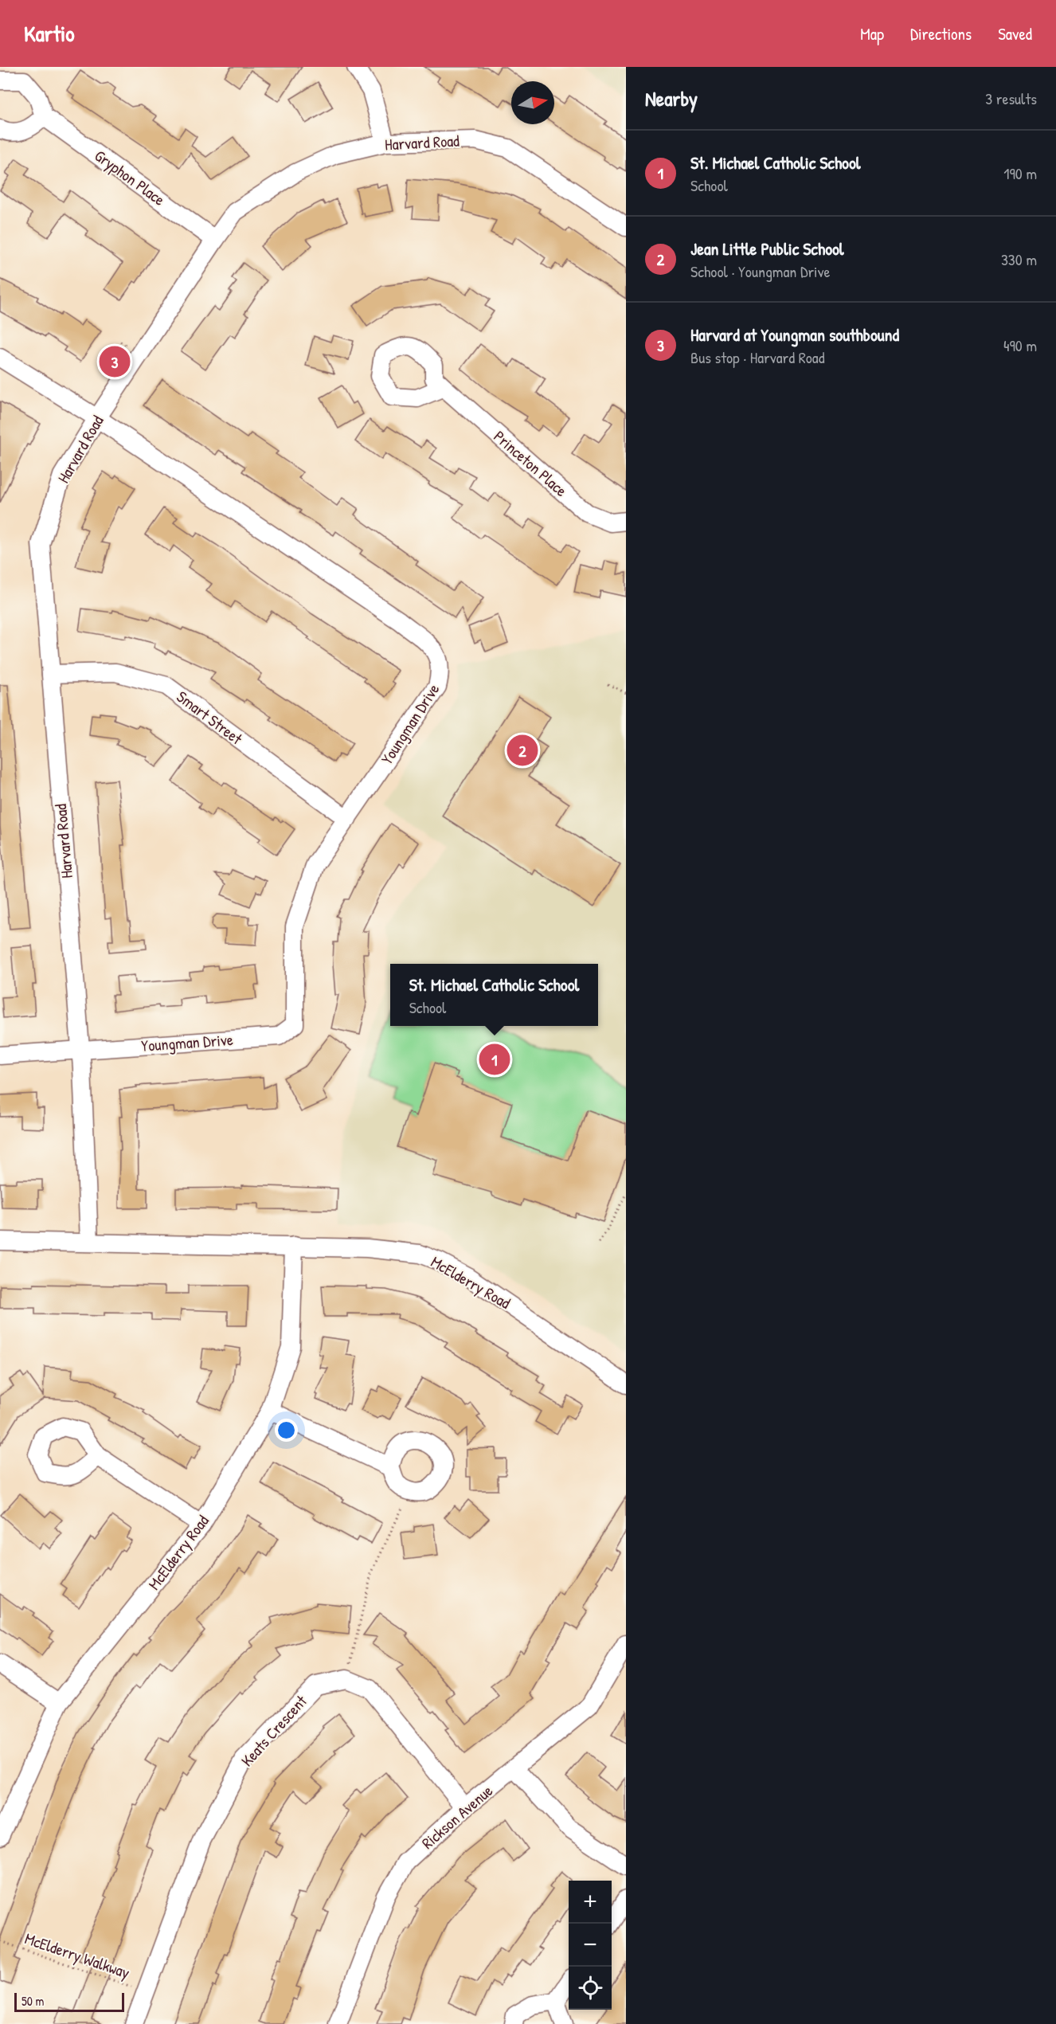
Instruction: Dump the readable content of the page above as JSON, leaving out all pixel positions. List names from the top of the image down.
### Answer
{
  "streets": {
    "street": [
      "Harvard Road",
      "Gryphon Place",
      "Princeton Place",
      "Smart Street",
      "Youngman Drive",
      "McElderry Road",
      "Keats Crescent",
      "Rickson Avenue"
    ],
    "path": ["McElderry Walkway"]
  },
  "crossings": [
    ["Harvard Road", "Gryphon Place"],
    ["Harvard Road", "Smart Street"],
    ["Harvard Road", "Youngman Drive"],
    ["Harvard Road", "McElderry Road"],
    ["Smart Street", "Youngman Drive"],
    ["Keats Crescent", "McElderry Walkway"]
  ],
  "scale_bar": "50 m",
  "north": "right",
  "page": {
    "header": "Kartio",
    "nav": ["Map", "Directions", "Saved"],
    "heading": ["Nearby", "3 results"],
    "list": [
      {
        "mark": "1",
        "name": "St. Michael Catholic School",
        "note": "School",
        "value": "190 m"
      },
      {
        "mark": "2",
        "name": "Jean Little Public School",
        "note": "School · Youngman Drive",
        "value": "330 m"
      },
      {
        "mark": "3",
        "name": "Harvard at Youngman southbound",
        "note": "Bus stop · Harvard Road",
        "value": "490 m"
      }
    ],
    "pins": ["3", "2", "1"],
    "popup": ["St. Michael Catholic School", "School"],
    "map_buttons": ["+", "−"],
    "scale": "50 m"
  }
}
